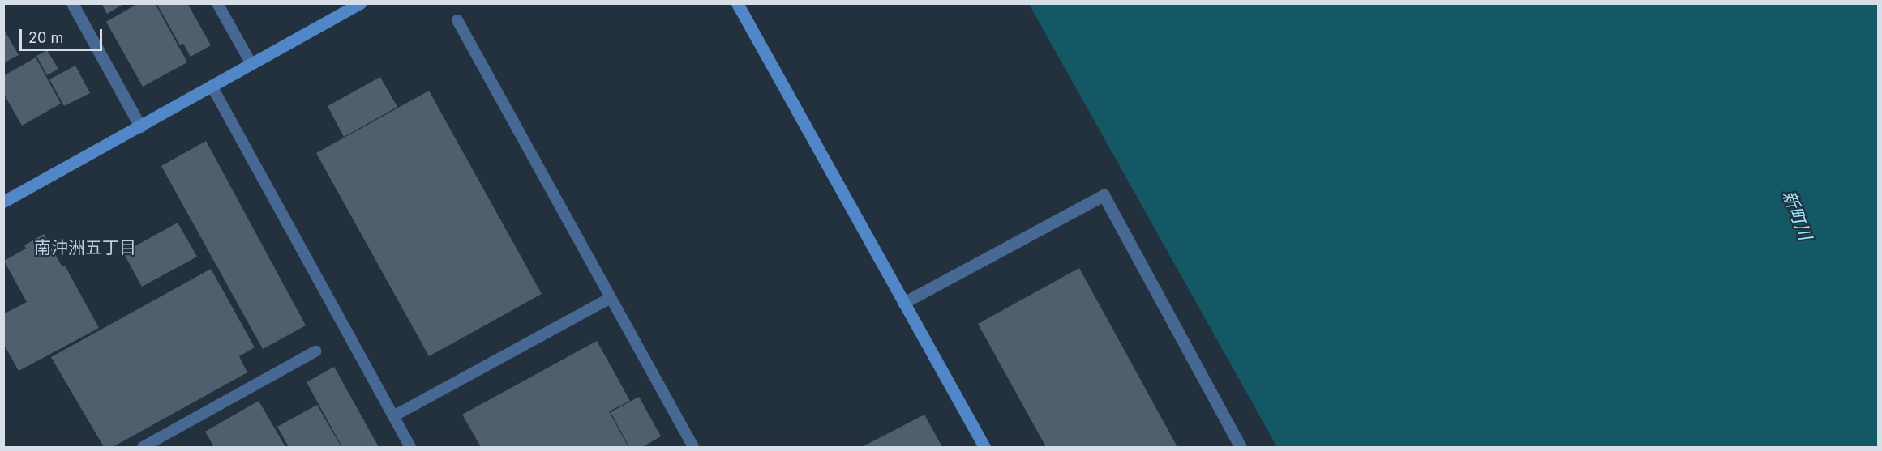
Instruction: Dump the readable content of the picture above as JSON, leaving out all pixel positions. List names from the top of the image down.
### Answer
{
  "districts": ["南沖洲五丁目"],
  "water": ["新町川"],
  "scale_bar": "20 m"
}
